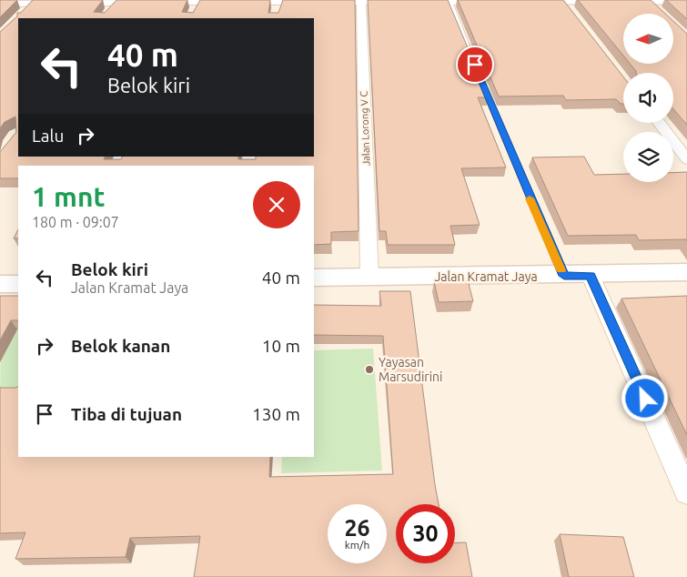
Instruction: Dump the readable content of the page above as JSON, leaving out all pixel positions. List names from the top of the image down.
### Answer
{
  "streets": {
    "street": ["Jalan Lorong V C", "Jalan Kramat Jaya"]
  },
  "crossings": [
    ["Jalan Lorong V C", "Jalan Kramat Jaya"]
  ],
  "places": ["Yayasan Marsudirini"],
  "north": "left",
  "page": {
    "turn": ["40 m", "Belok kiri"],
    "then": "Lalu",
    "heading": ["1 mnt", "180 m · 09:07"],
    "list": [
      {
        "name": "Belok kiri",
        "note": "Jalan Kramat Jaya",
        "value": "40 m"
      },
      {
        "name": "Belok kanan",
        "value": "10 m"
      },
      {
        "name": "Tiba di tujuan",
        "value": "130 m"
      }
    ],
    "speed": "26 km/h",
    "limit": "30"
  }
}
